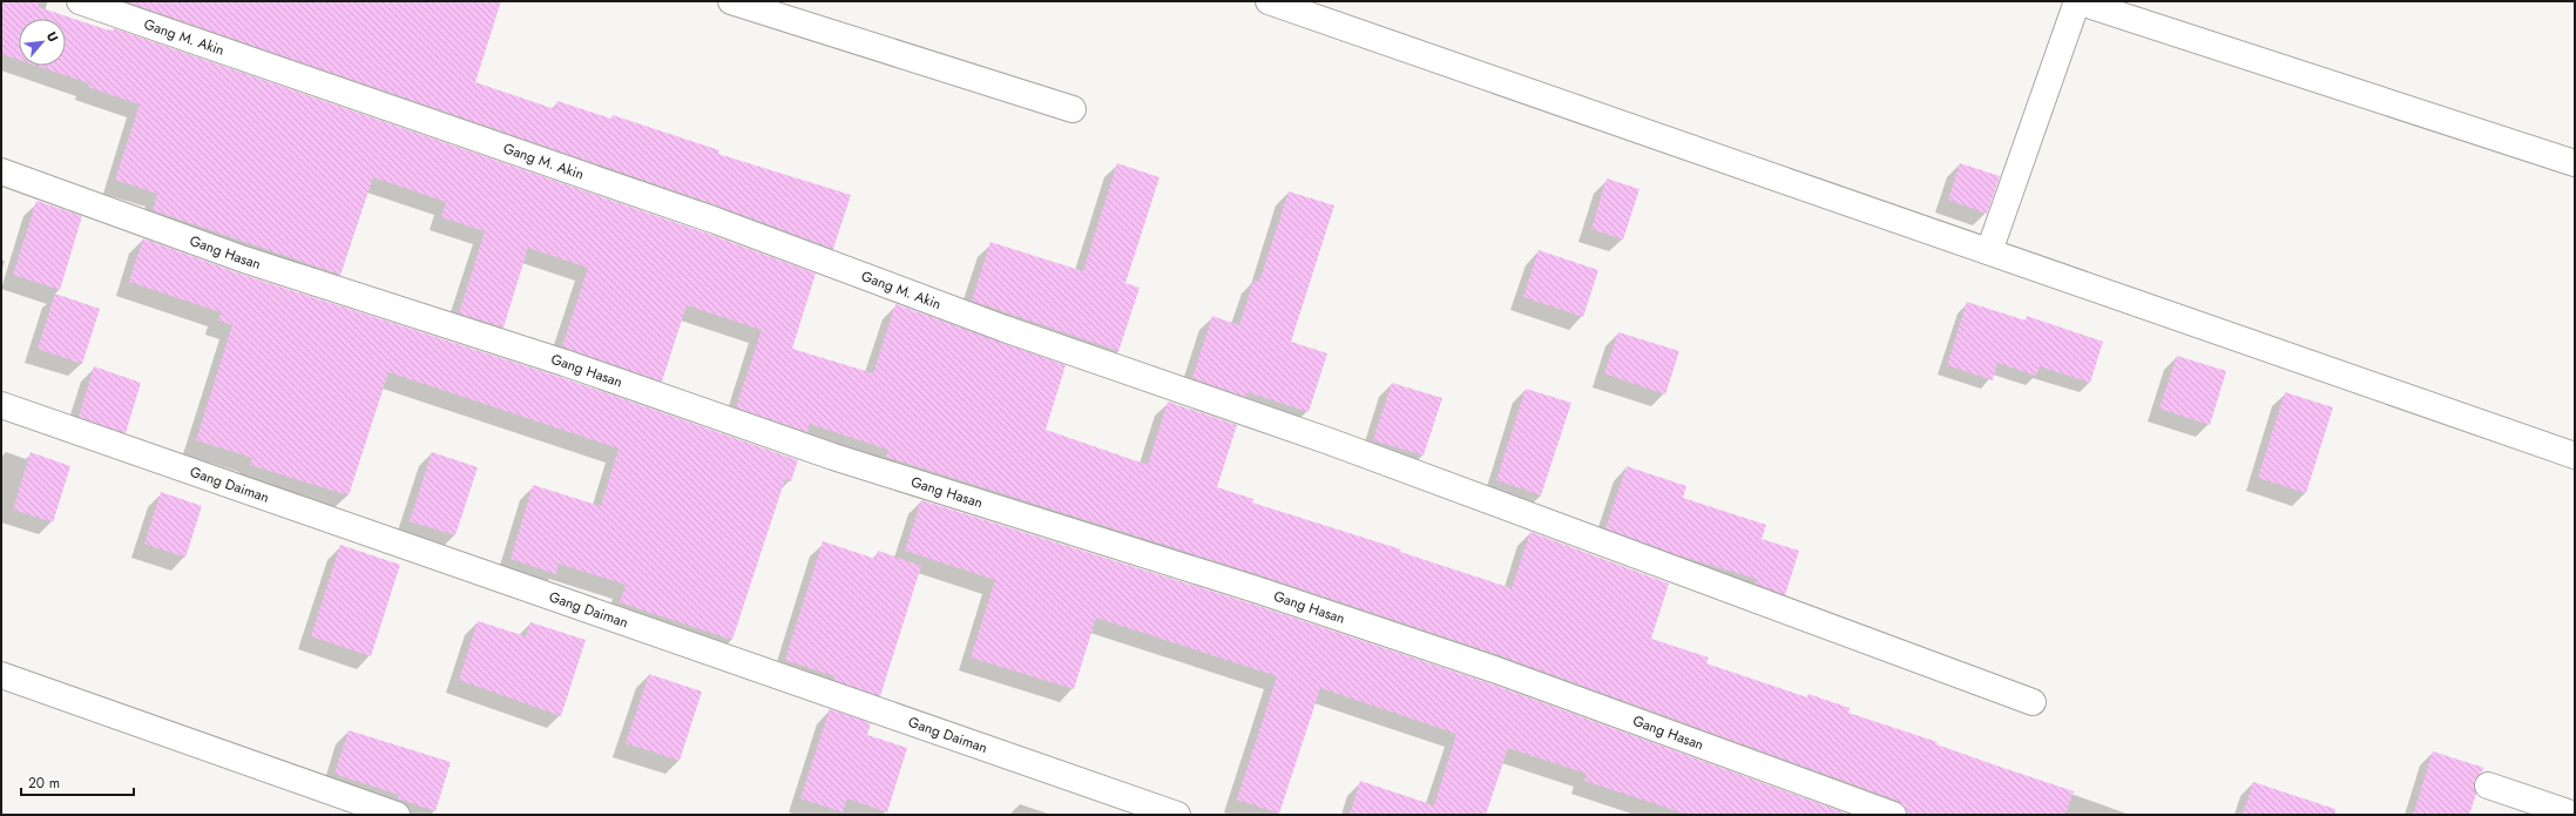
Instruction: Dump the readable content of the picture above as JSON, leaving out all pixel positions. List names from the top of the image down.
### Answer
{
  "streets": {
    "street": ["Gang M. Akin", "Gang Hasan", "Gang Daiman"]
  },
  "scale_bar": "20 m",
  "north": "top right"
}
